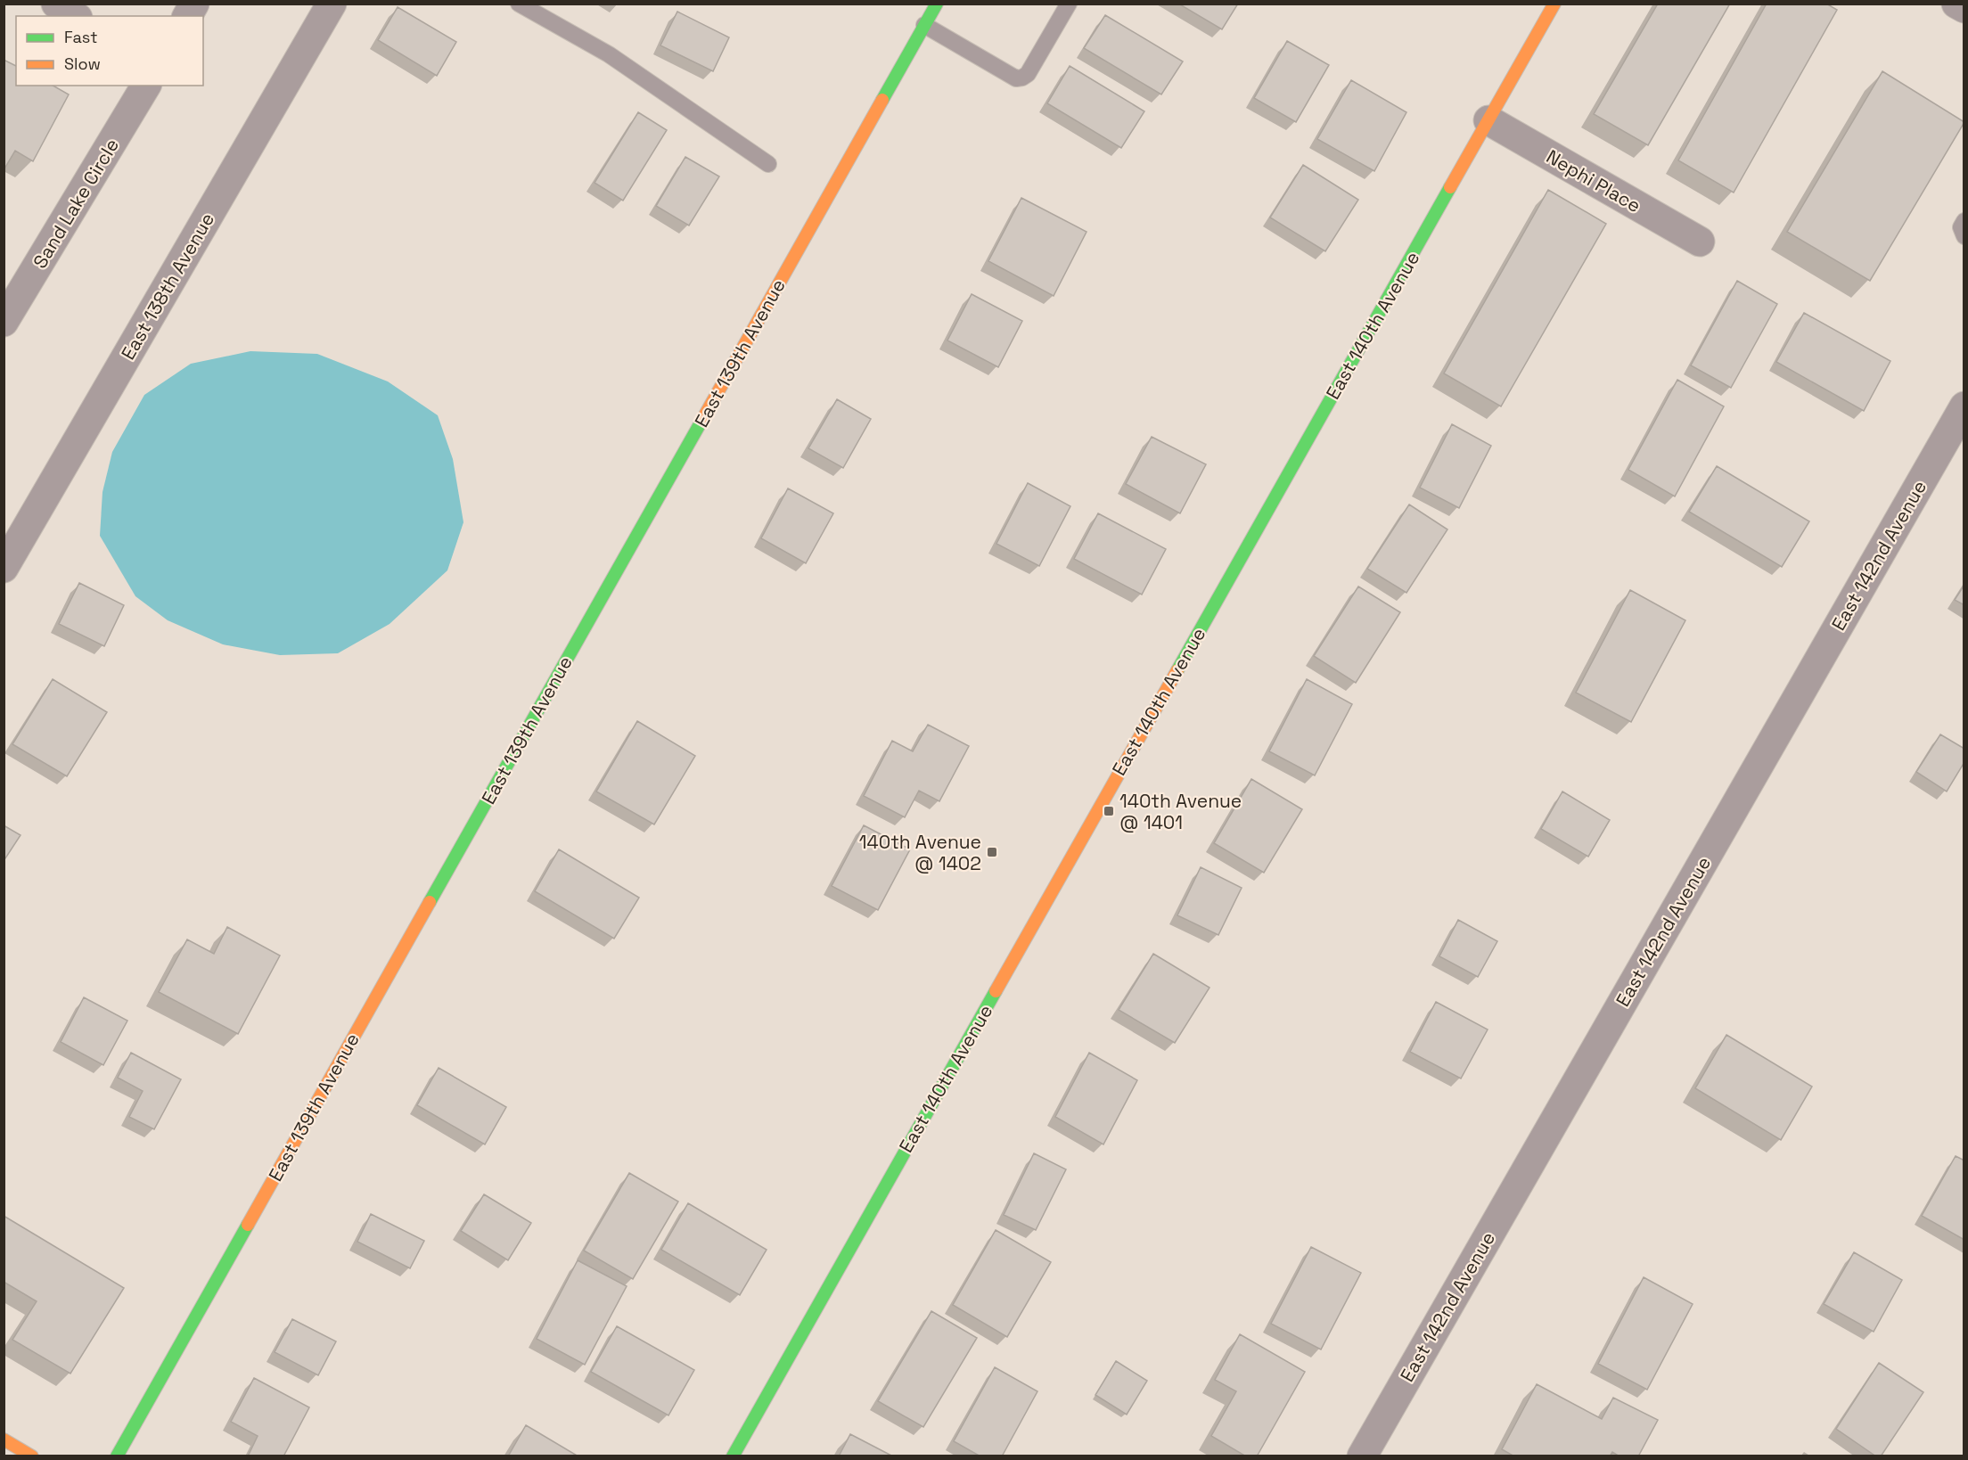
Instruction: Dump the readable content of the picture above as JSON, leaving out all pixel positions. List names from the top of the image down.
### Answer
{
  "streets": {
    "street": [
      "Nephi Place",
      "Sand Lake Circle",
      "East 138th Avenue",
      "East 140th Avenue",
      "East 139th Avenue",
      "East 142nd Avenue"
    ]
  },
  "crossings": [
    ["Nephi Place", "East 140th Avenue"]
  ],
  "places": {
    "transit": ["140th Avenue @ 1401", "140th Avenue @ 1402"]
  },
  "legend": ["Fast", "Slow"]
}
